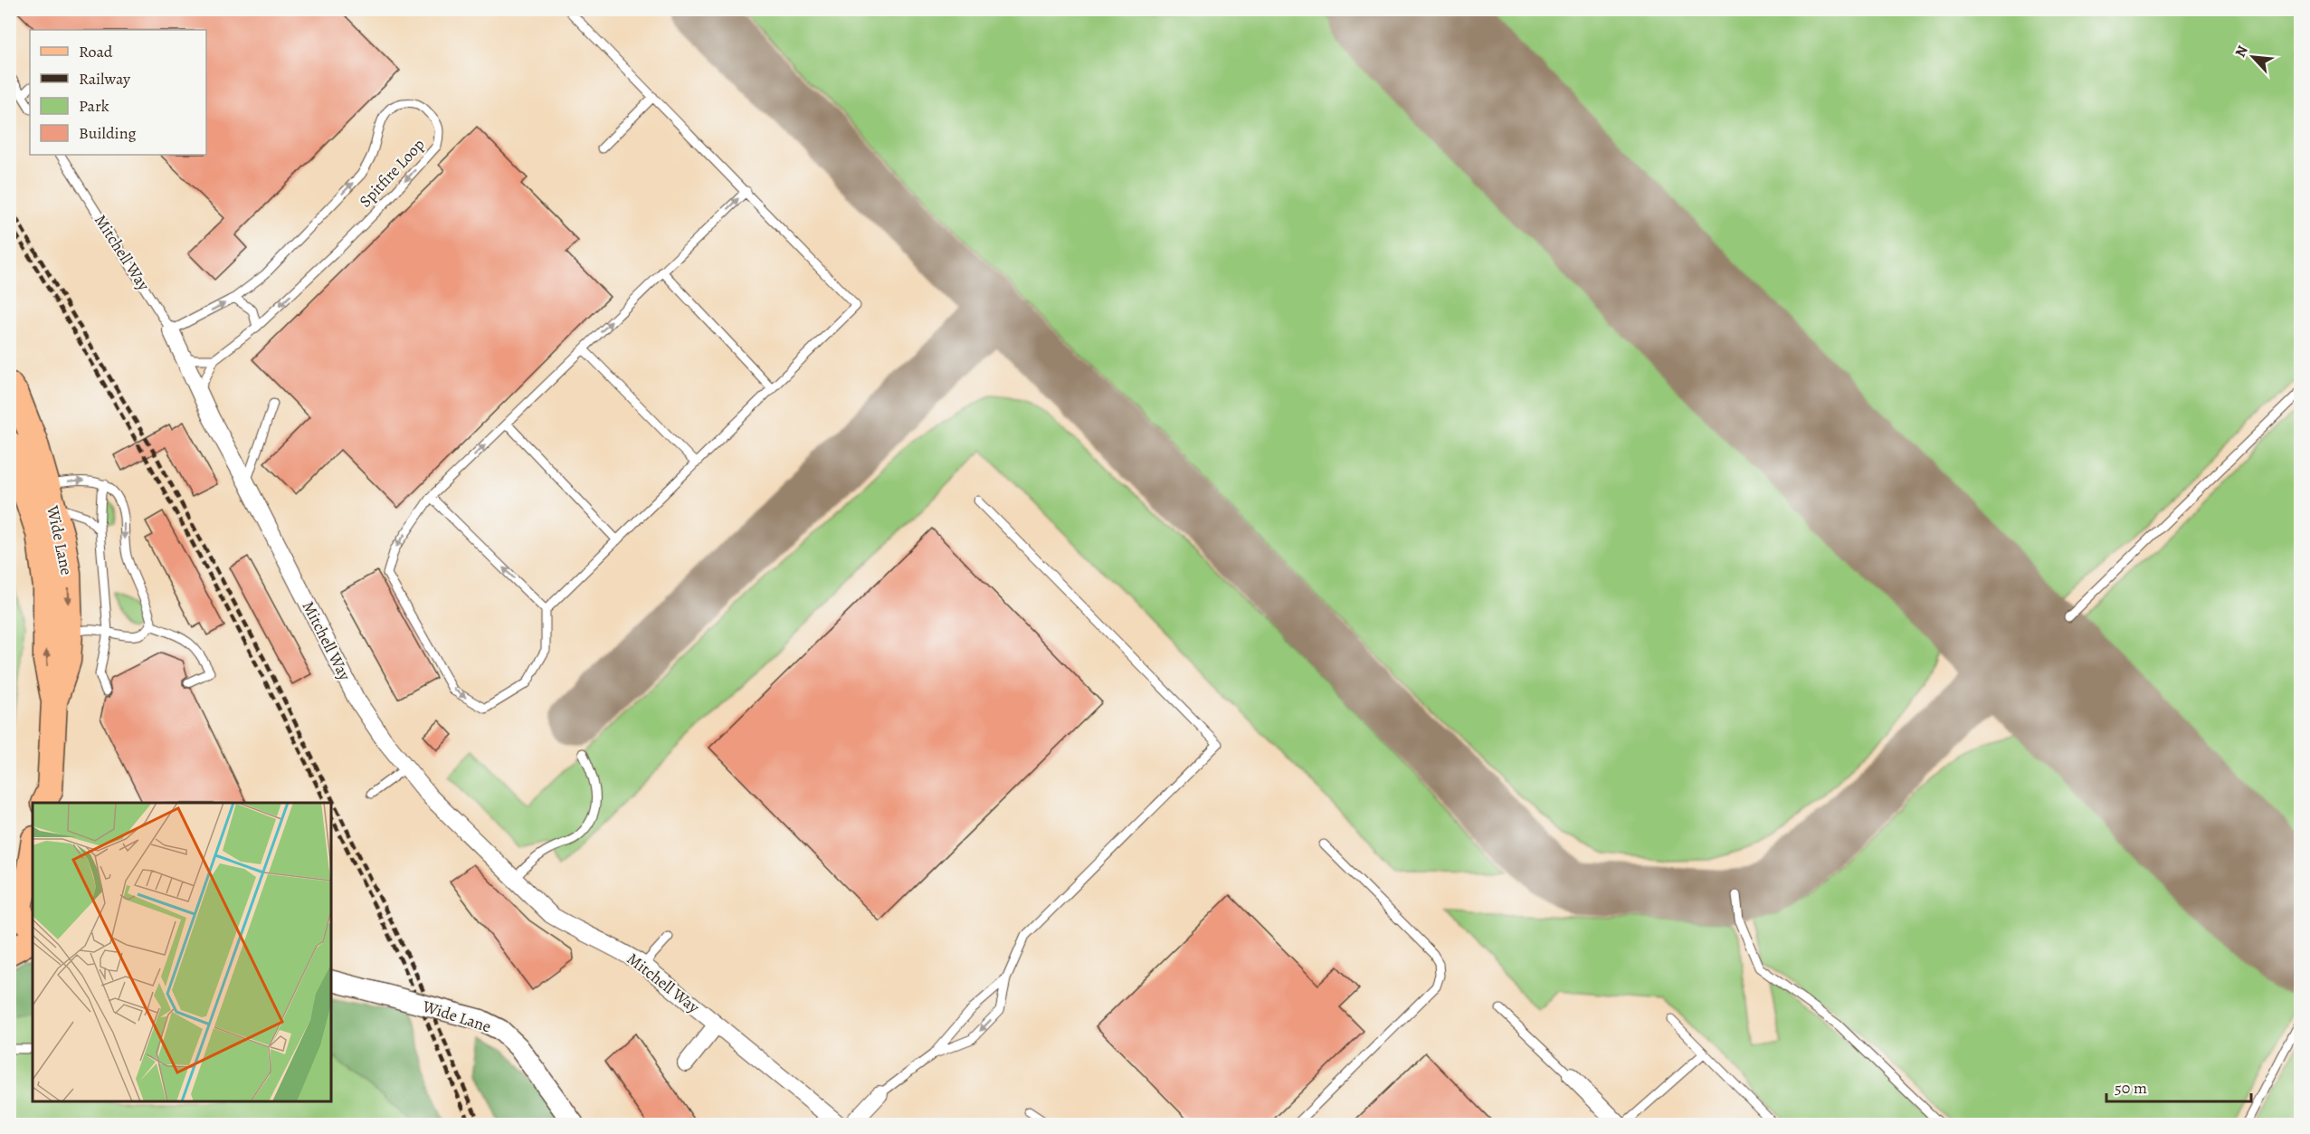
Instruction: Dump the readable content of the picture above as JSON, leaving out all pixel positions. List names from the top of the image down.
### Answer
{
  "streets": {
    "main road": ["Wide Lane"],
    "street": ["Mitchell Way"],
    "lane": ["Spitfire Loop"]
  },
  "crossings": [
    ["Spitfire Loop", "Mitchell Way"]
  ],
  "legend": [
    "Road",
    "Railway",
    "Park",
    "Building"
  ],
  "scale_bar": "50 m",
  "north": "top left"
}
